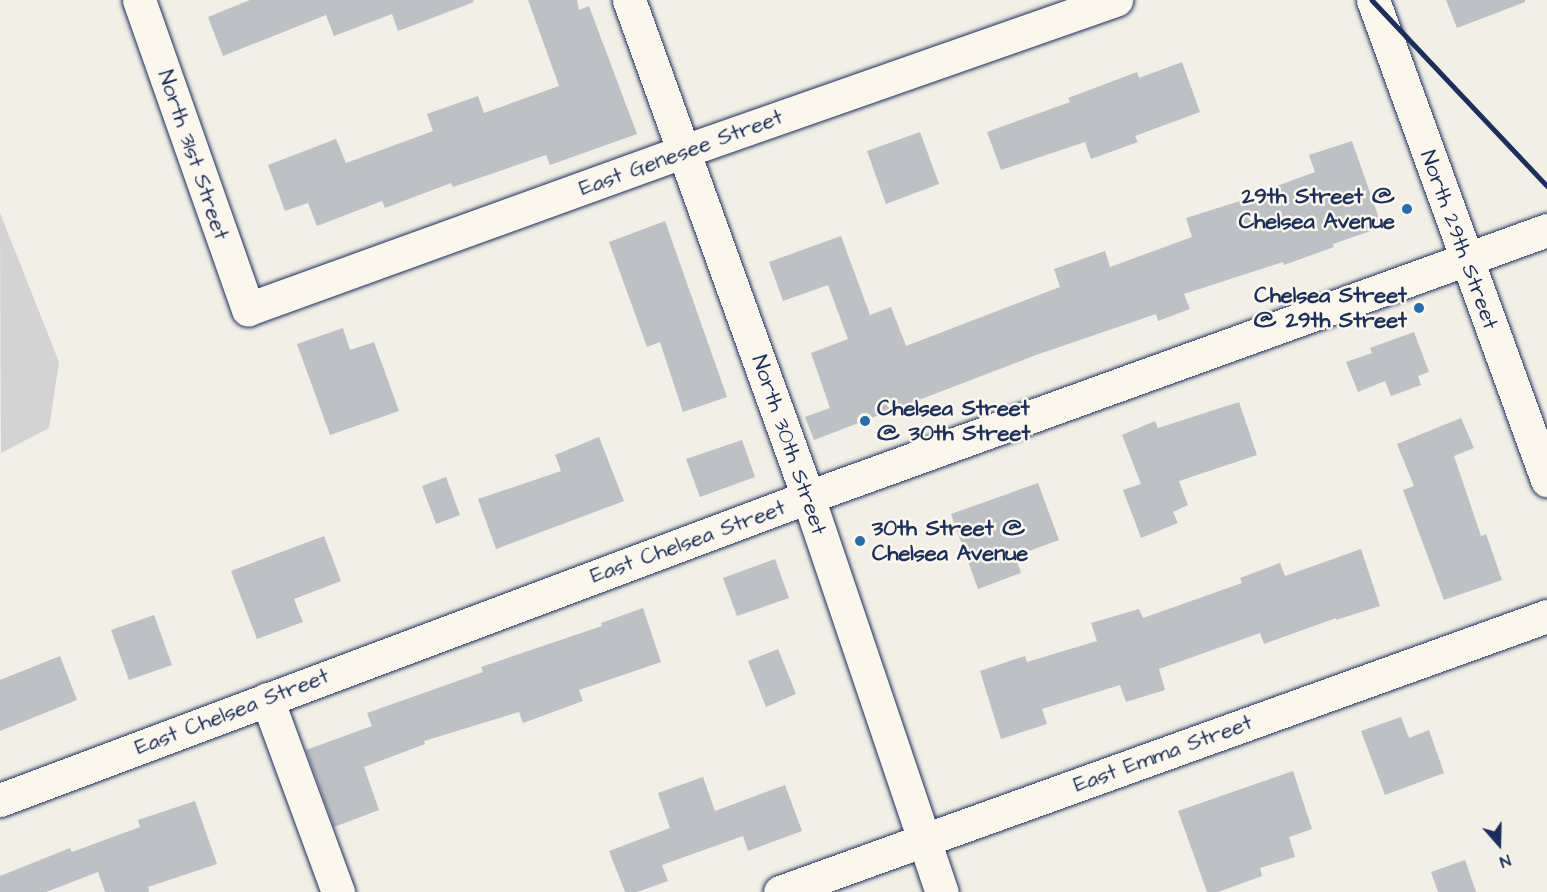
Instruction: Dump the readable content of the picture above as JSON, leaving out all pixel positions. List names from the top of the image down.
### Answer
{
  "streets": {
    "street": [
      "East Genesee Street",
      "North 31st Street",
      "North 29th Street",
      "North 30th Street",
      "East Chelsea Street",
      "East Emma Street"
    ]
  },
  "crossings": [
    ["East Genesee Street", "North 31st Street"],
    ["East Genesee Street", "North 30th Street"],
    ["North 29th Street", "East Chelsea Street"],
    ["North 30th Street", "East Chelsea Street"],
    ["North 30th Street", "East Emma Street"]
  ],
  "places": [
    "29th Street @ Chelsea Avenue",
    "Chelsea Street @ 29th Street",
    "Chelsea Street @ 30th Street",
    "30th Street @ Chelsea Avenue"
  ],
  "north": "bottom"
}
